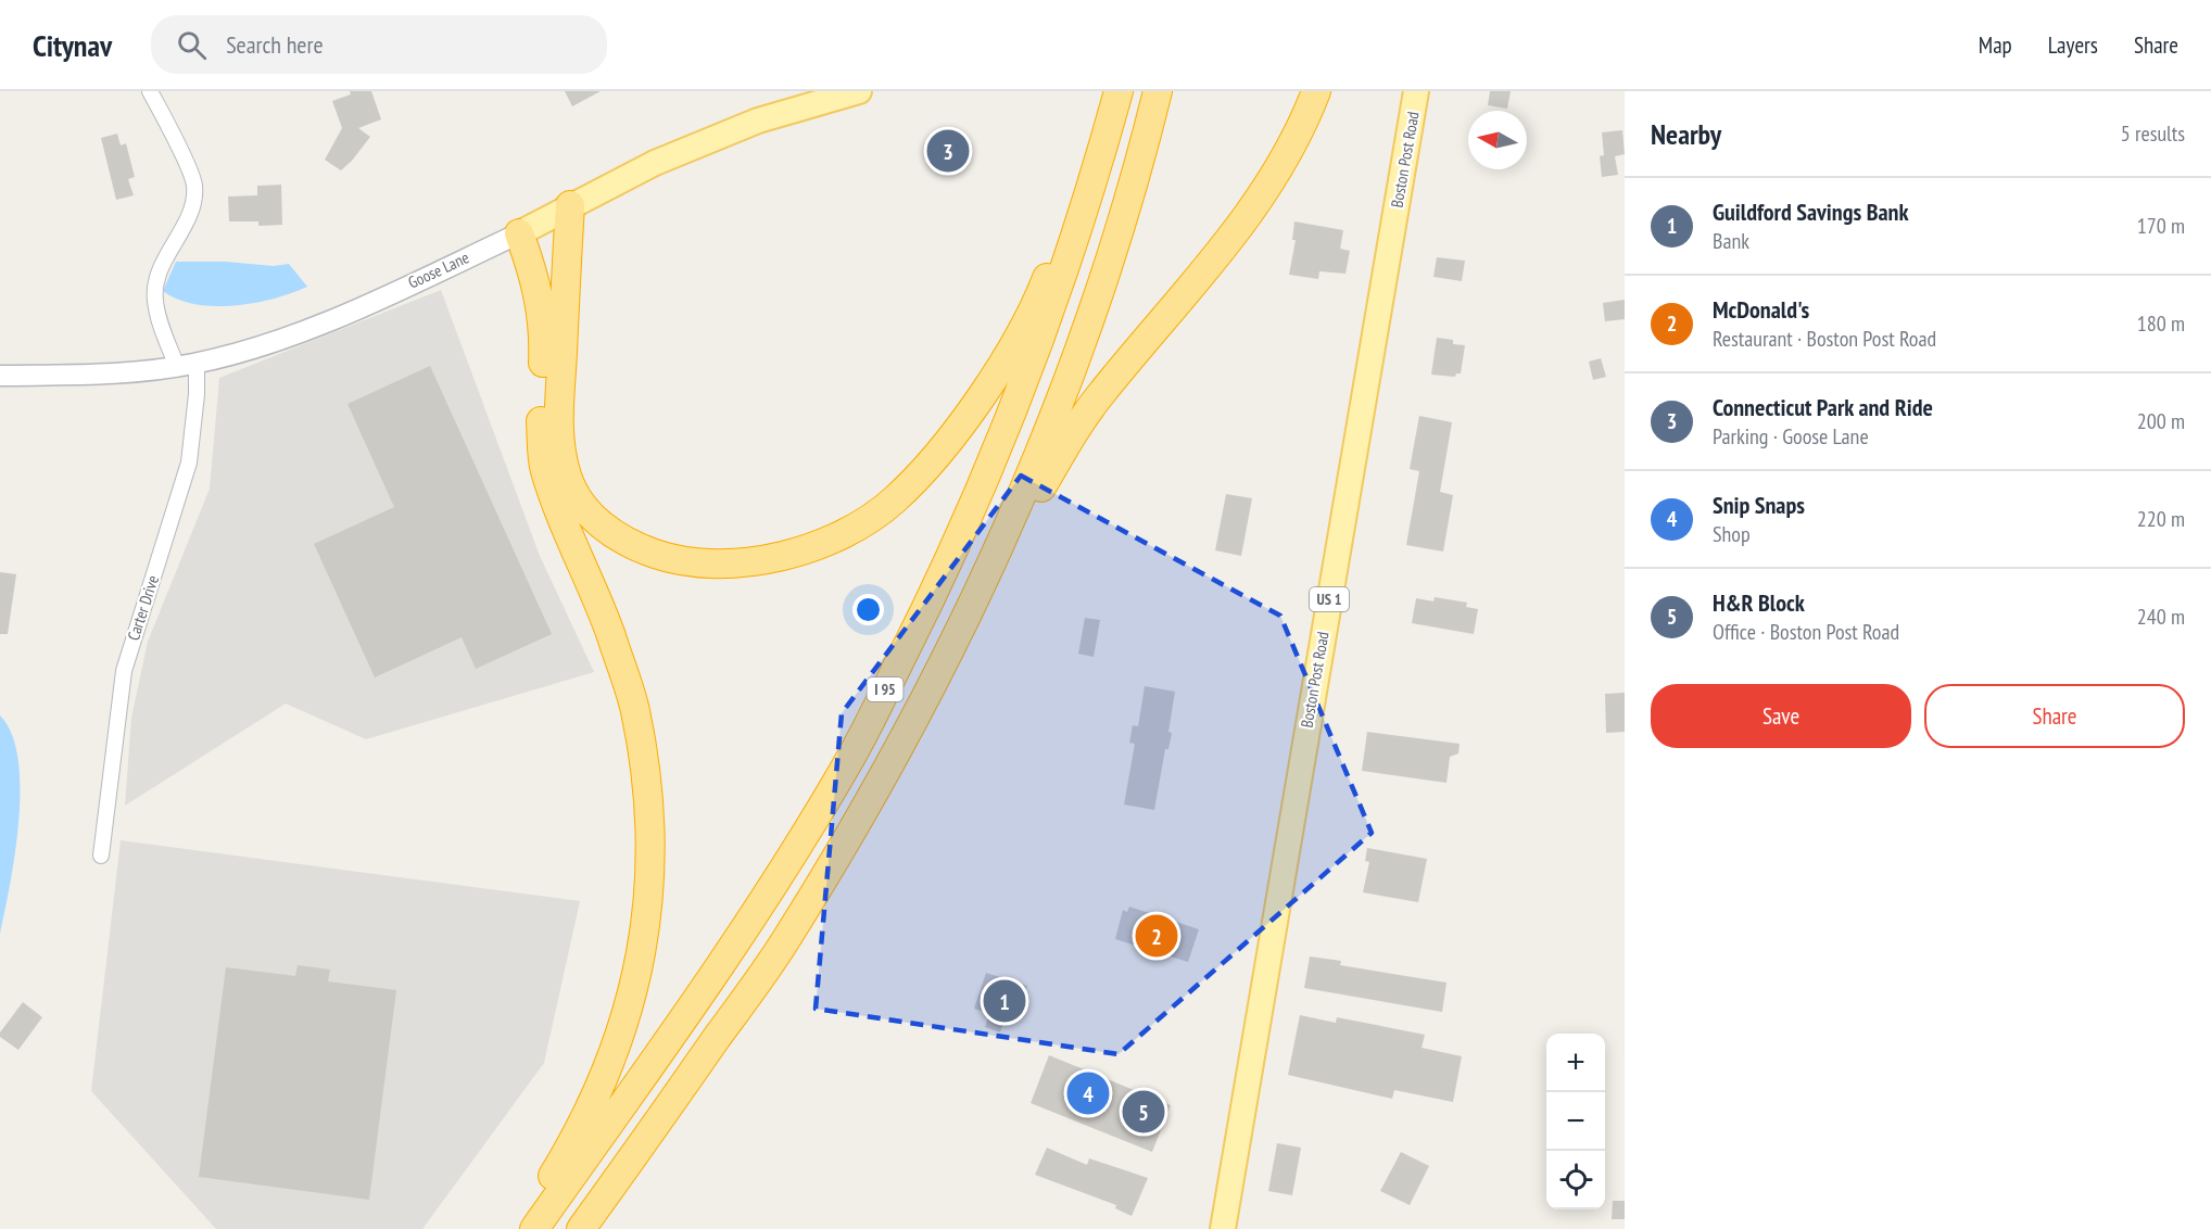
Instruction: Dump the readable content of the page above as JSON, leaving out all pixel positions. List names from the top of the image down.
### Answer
{
  "streets": {
    "highway": ["I 95"],
    "main road": ["Boston Post Road", "Goose Lane", "US 1"],
    "street": ["Carter Drive"]
  },
  "crossings": [
    ["Goose Lane", "Carter Drive"]
  ],
  "north": "left",
  "page": {
    "header": "Citynav",
    "search": "Search here",
    "nav": ["Map", "Layers", "Share"],
    "heading": ["Nearby", "5 results"],
    "pins": [
      "3",
      "2",
      "1",
      "4",
      "5"
    ],
    "list": [
      {
        "mark": "1",
        "name": "Guildford Savings Bank",
        "note": "Bank",
        "value": "170 m"
      },
      {
        "mark": "2",
        "name": "McDonald's",
        "note": "Restaurant · Boston Post Road",
        "value": "180 m"
      },
      {
        "mark": "3",
        "name": "Connecticut Park and Ride",
        "note": "Parking · Goose Lane",
        "value": "200 m"
      },
      {
        "mark": "4",
        "name": "Snip Snaps",
        "note": "Shop",
        "value": "220 m"
      },
      {
        "mark": "5",
        "name": "H&R Block",
        "note": "Office · Boston Post Road",
        "value": "240 m"
      }
    ],
    "buttons": ["Save", "Share"],
    "map_buttons": ["+", "−"]
  }
}
